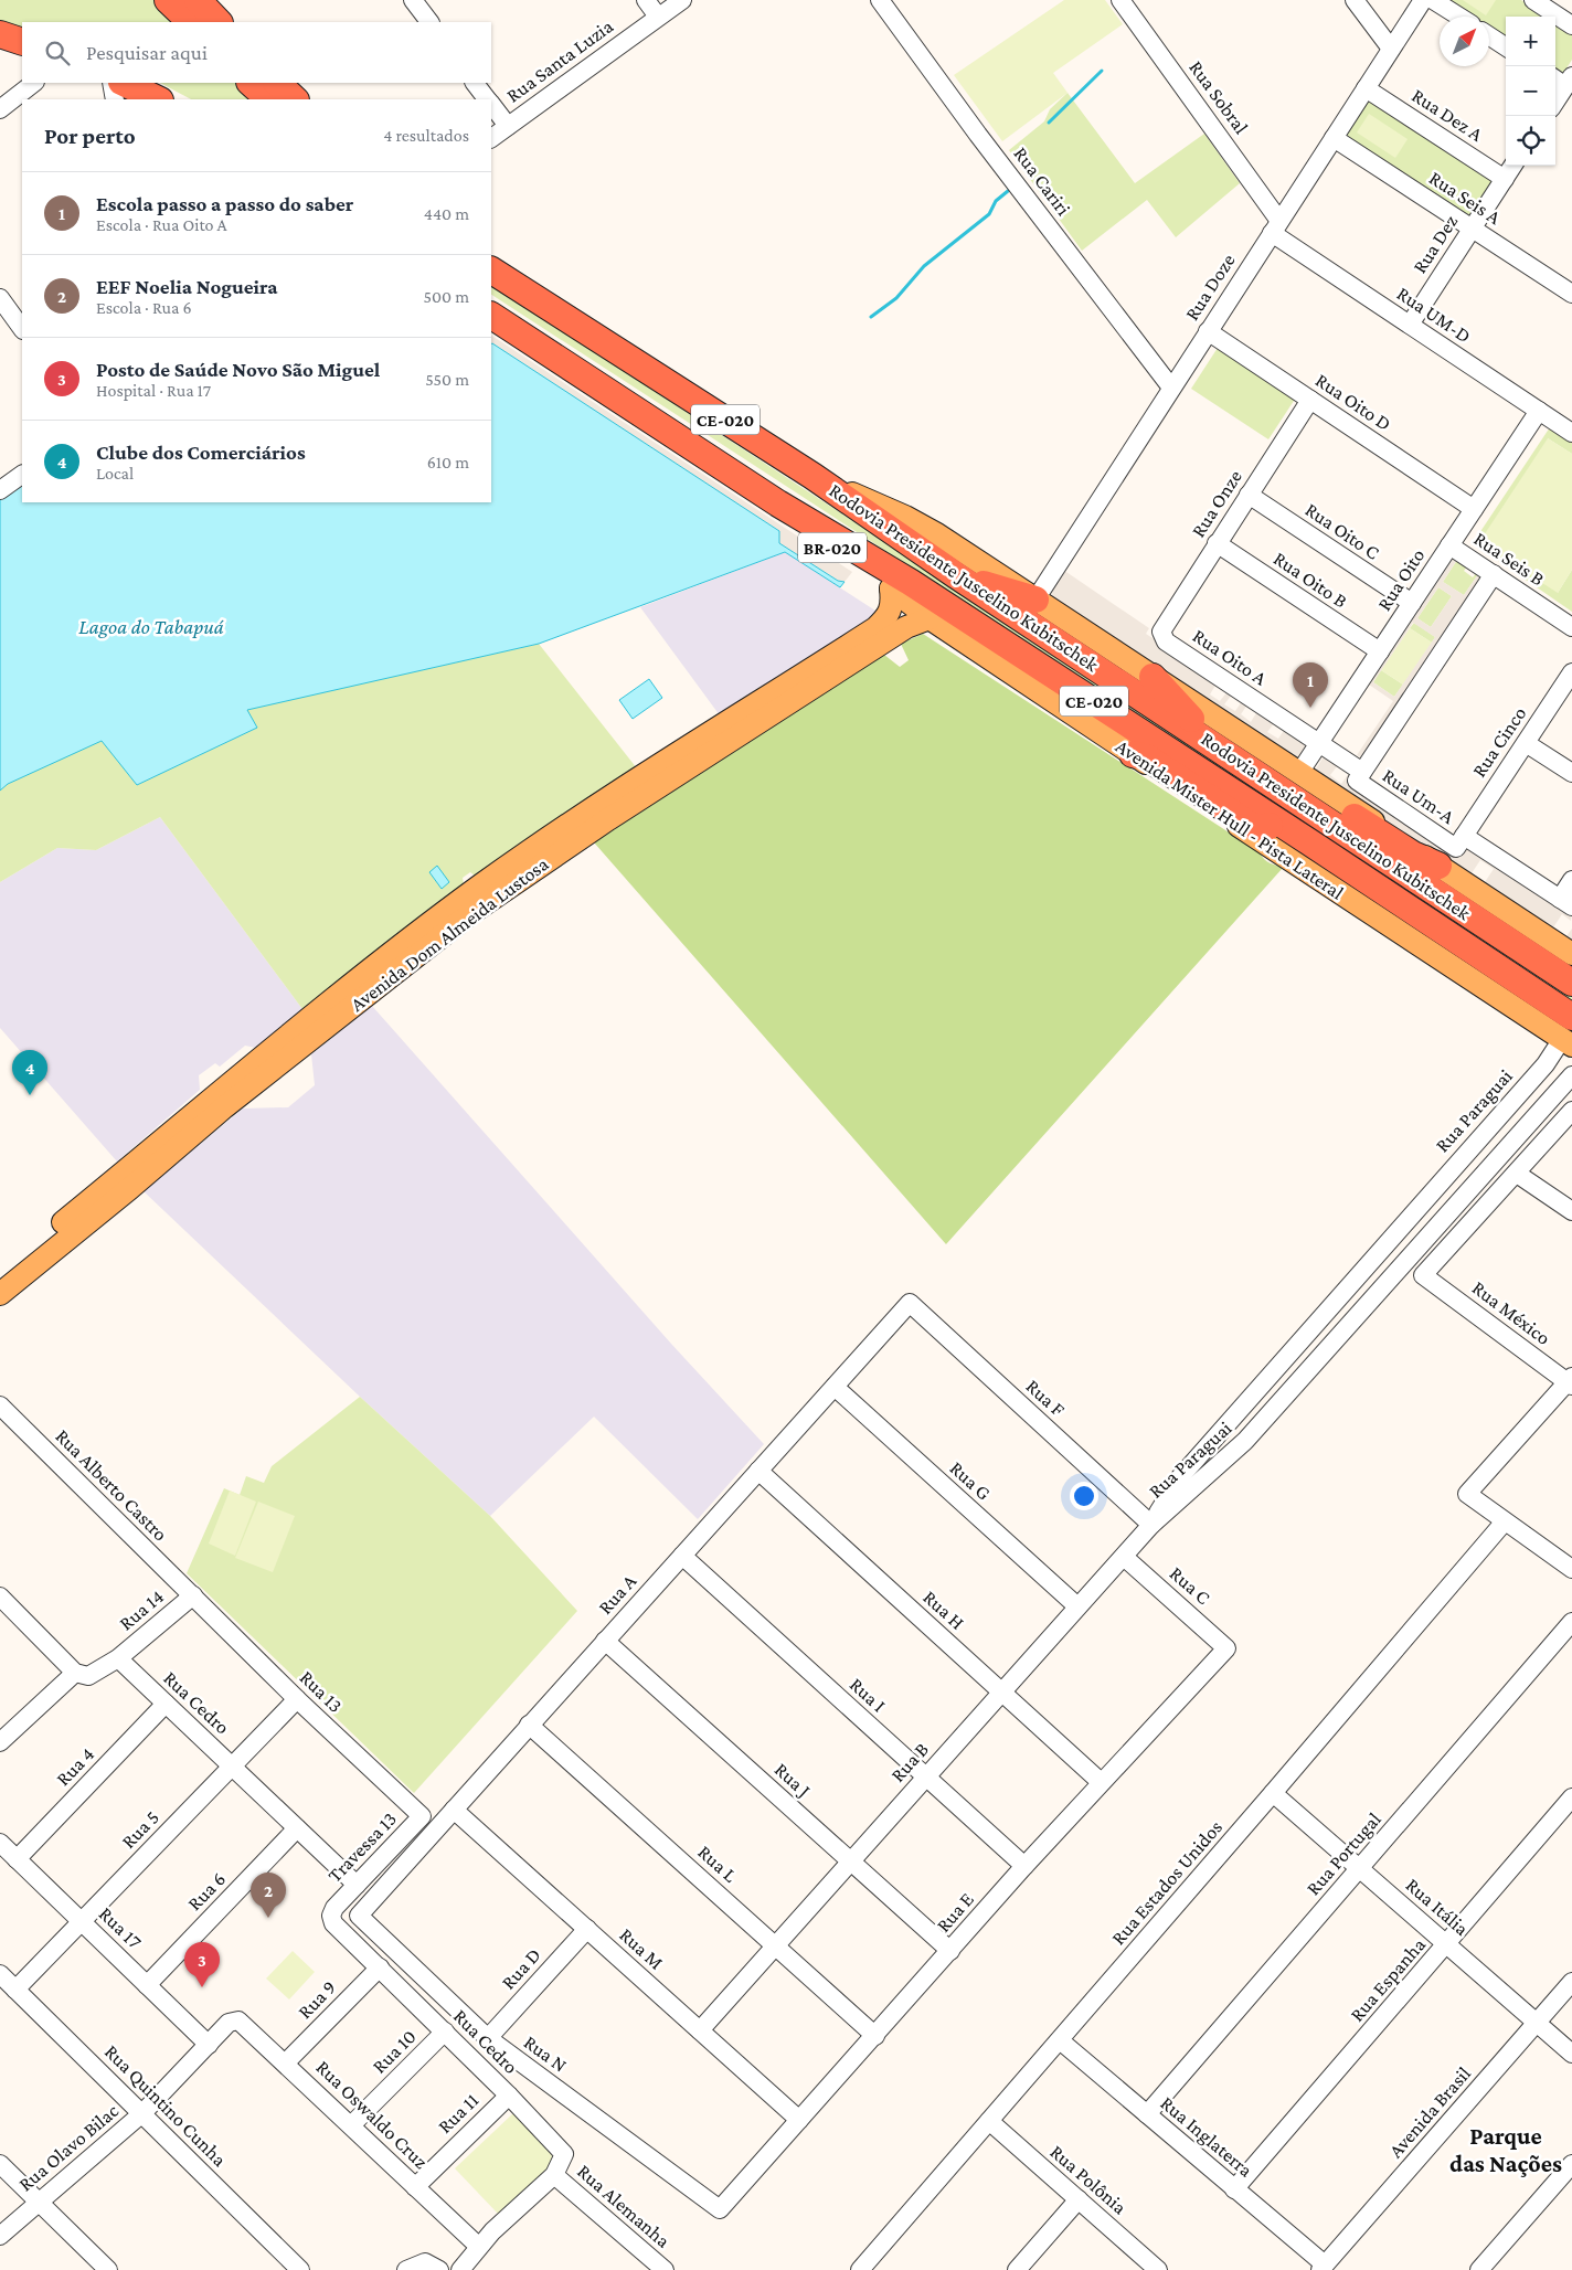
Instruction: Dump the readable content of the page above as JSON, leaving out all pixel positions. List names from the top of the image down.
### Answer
{
  "streets": {
    "highway": ["CE-020", "BR-020", "Rodovia Presidente Juscelino Kubitschek"],
    "main road": ["Avenida Mister Hull - Pista Lateral", "Avenida Dom Almeida Lustosa"],
    "street": [
      "Rua Santa Luzia",
      "Rua Sobral",
      "Rua Dez A",
      "Rua Cariri",
      "Rua Seis A",
      "Rua Dez",
      "Rua Doze",
      "Rua UM-D",
      "Rua Oito D",
      "Rua Onze",
      "Rua Oito C",
      "Rua Seis B",
      "Rua Oito B",
      "Rua Oito",
      "Rua Oito A",
      "Rua Cinco",
      "Rua Um-A",
      "Rua Paraguai",
      "Rua México",
      "Rua F",
      "Rua G",
      "Rua Alberto Castro",
      "Rua C",
      "Rua A",
      "Rua 14",
      "Rua H",
      "Rua 13",
      "Rua I",
      "Rua Cedro",
      "Rua B",
      "Rua 4",
      "Rua J",
      "Rua 5",
      "Travessa 13",
      "Rua Portugal",
      "Rua L",
      "Rua Estados Unidos",
      "Rua 6",
      "Rua Itália",
      "Rua E",
      "Rua 17",
      "Rua M",
      "Rua D",
      "Rua Espanha",
      "Rua 9",
      "Rua 10",
      "Rua N",
      "Rua Quintino Cunha",
      "Avenida Brasil",
      "Rua 11",
      "Rua Oswaldo Cruz",
      "Rua Inglaterra",
      "Rua Olavo Bilac",
      "Rua Polônia",
      "Rua Alemanha"
    ]
  },
  "crossings": [
    ["Rua Sobral", "Rua Doze"],
    ["Rua Sobral", "Rua UM-D"],
    ["Rua Dez A", "Rua Dez"],
    ["Rua Dez A", "Rua Doze"],
    ["Rua Cariri", "Rua Doze"],
    ["Rua Seis A", "Rua Dez"],
    ["Rua Seis A", "Rua Doze"],
    ["Rua Dez", "Rua UM-D"],
    ["Rua Doze", "Rua UM-D"],
    ["Rua Doze", "Rua Oito D"],
    ["Rua UM-D", "Rua Oito"],
    ["Rua Oito D", "Rua Onze"],
    ["Rua Oito D", "Rua Oito"],
    ["Rua Onze", "Rua Oito C"],
    ["Rua Onze", "Rua Oito B"],
    ["Rua Onze", "Rua Oito A"],
    ["Rua Oito C", "Rua Oito"],
    ["BR-020", "Rodovia Presidente Juscelino Kubitschek"],
    ["BR-020", "Avenida Mister Hull - Pista Lateral"],
    ["BR-020", "Avenida Dom Almeida Lustosa"],
    ["Rua Seis B", "Rua Oito"],
    ["Rodovia Presidente Juscelino Kubitschek", "Rua Oito"],
    ["Rodovia Presidente Juscelino Kubitschek", "Avenida Mister Hull - Pista Lateral"],
    ["Rodovia Presidente Juscelino Kubitschek", "Rua Paraguai"],
    ["Rua Oito B", "Rua Oito"],
    ["Rua Oito", "Rua Oito A"],
    ["Rua Oito A", "Rua Um-A"],
    ["Rua Cinco", "Rua Um-A"],
    ["Avenida Mister Hull - Pista Lateral", "Avenida Dom Almeida Lustosa"],
    ["Avenida Mister Hull - Pista Lateral", "Rua Paraguai"],
    ["Rua Paraguai", "Rua F"],
    ["Rua Paraguai", "Rua B"],
    ["Rua F", "Rua A"],
    ["Rua F", "Rua B"],
    ["Rua G", "Rua A"],
    ["Rua G", "Rua B"],
    ["Rua Alberto Castro", "Rua 14"],
    ["Rua Alberto Castro", "Rua 13"],
    ["Rua C", "Rua B"],
    ["Rua C", "Rua E"],
    ["Rua A", "Rua H"],
    ["Rua A", "Rua I"],
    ["Rua A", "Rua J"],
    ["Rua A", "Rua L"],
    ["Rua A", "Rua M"],
    ["Rua A", "Rua N"],
    ["Rua 14", "Rua 13"],
    ["Rua 14", "Rua Cedro"],
    ["Rua H", "Rua B"],
    ["Rua H", "Rua E"],
    ["Rua 13", "Rua 5"],
    ["Rua 13", "Travessa 13"],
    ["Rua I", "Rua B"],
    ["Rua I", "Rua E"],
    ["Rua Cedro", "Rua 4"],
    ["Rua Cedro", "Rua 5"],
    ["Rua Cedro", "Travessa 13"],
    ["Rua Cedro", "Rua 6"],
    ["Rua Cedro", "Rua 9"],
    ["Rua Cedro", "Rua 10"],
    ["Rua Cedro", "Rua 11"],
    ["Rua Cedro", "Rua Alemanha"],
    ["Rua B", "Rua J"],
    ["Rua B", "Rua L"],
    ["Rua B", "Rua M"],
    ["Rua 4", "Rua 17"],
    ["Rua J", "Rua E"],
    ["Rua 5", "Rua 17"],
    ["Rua 5", "Rua Quintino Cunha"],
    ["Rua Portugal", "Rua Itália"],
    ["Rua Portugal", "Rua Inglaterra"],
    ["Rua L", "Rua E"],
    ["Rua Estados Unidos", "Rua Itália"],
    ["Rua Estados Unidos", "Rua Inglaterra"],
    ["Rua Estados Unidos", "Rua Polônia"],
    ["Rua 6", "Rua 17"],
    ["Rua Itália", "Rua Espanha"],
    ["Rua Itália", "Avenida Brasil"],
    ["Rua E", "Rua M"],
    ["Rua E", "Rua N"],
    ["Rua 17", "Rua Olavo Bilac"],
    ["Rua M", "Rua D"],
    ["Rua D", "Rua N"],
    ["Rua Espanha", "Rua Inglaterra"],
    ["Rua 9", "Rua Oswaldo Cruz"],
    ["Rua 10", "Rua Oswaldo Cruz"],
    ["Rua Quintino Cunha", "Rua Olavo Bilac"],
    ["Avenida Brasil", "Rua Inglaterra"],
    ["Rua 11", "Rua Oswaldo Cruz"],
    ["Rua Oswaldo Cruz", "Rua Olavo Bilac"]
  ],
  "districts": ["Parque das Nações"],
  "water": ["Lagoa do Tabapuá"],
  "north": "top right",
  "page": {
    "map_buttons": ["+", "−"],
    "search": "Pesquisar aqui",
    "heading": ["Por perto", "4 resultados"],
    "list": [
      {
        "mark": "1",
        "name": "Escola passo a passo do saber",
        "note": "Escola · Rua Oito A",
        "value": "440 m"
      },
      {
        "mark": "2",
        "name": "EEF Noelia Nogueira",
        "note": "Escola · Rua 6",
        "value": "500 m"
      },
      {
        "mark": "3",
        "name": "Posto de Saúde Novo São Miguel",
        "note": "Hospital · Rua 17",
        "value": "550 m"
      },
      {
        "mark": "4",
        "name": "Clube dos Comerciários",
        "note": "Local",
        "value": "610 m"
      }
    ],
    "pins": [
      "1",
      "4",
      "2",
      "3"
    ]
  }
}
